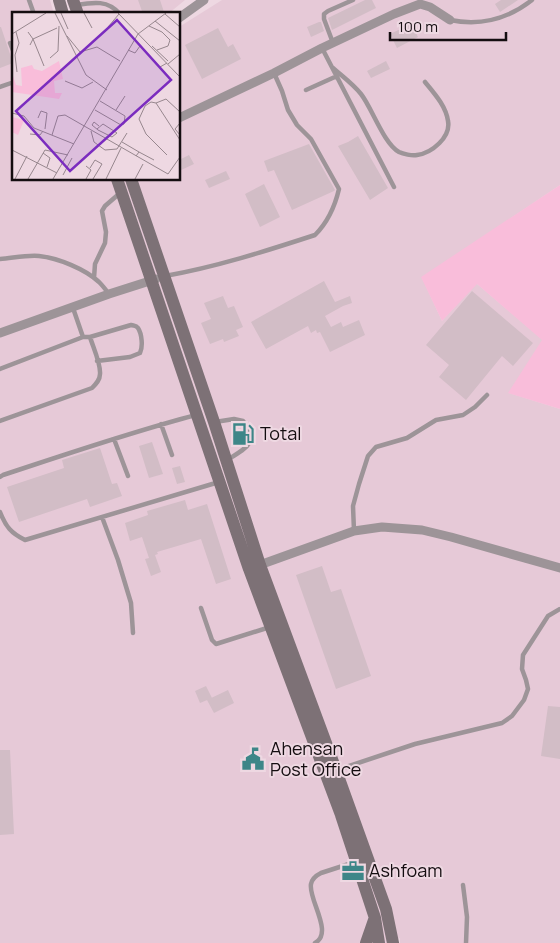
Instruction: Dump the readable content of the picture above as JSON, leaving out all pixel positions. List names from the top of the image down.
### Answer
{
  "places": {
    "fuel station": ["Total"],
    "public building": ["Ahensan Post Office"],
    "office": ["Ashfoam"]
  },
  "scale_bar": "100 m"
}
